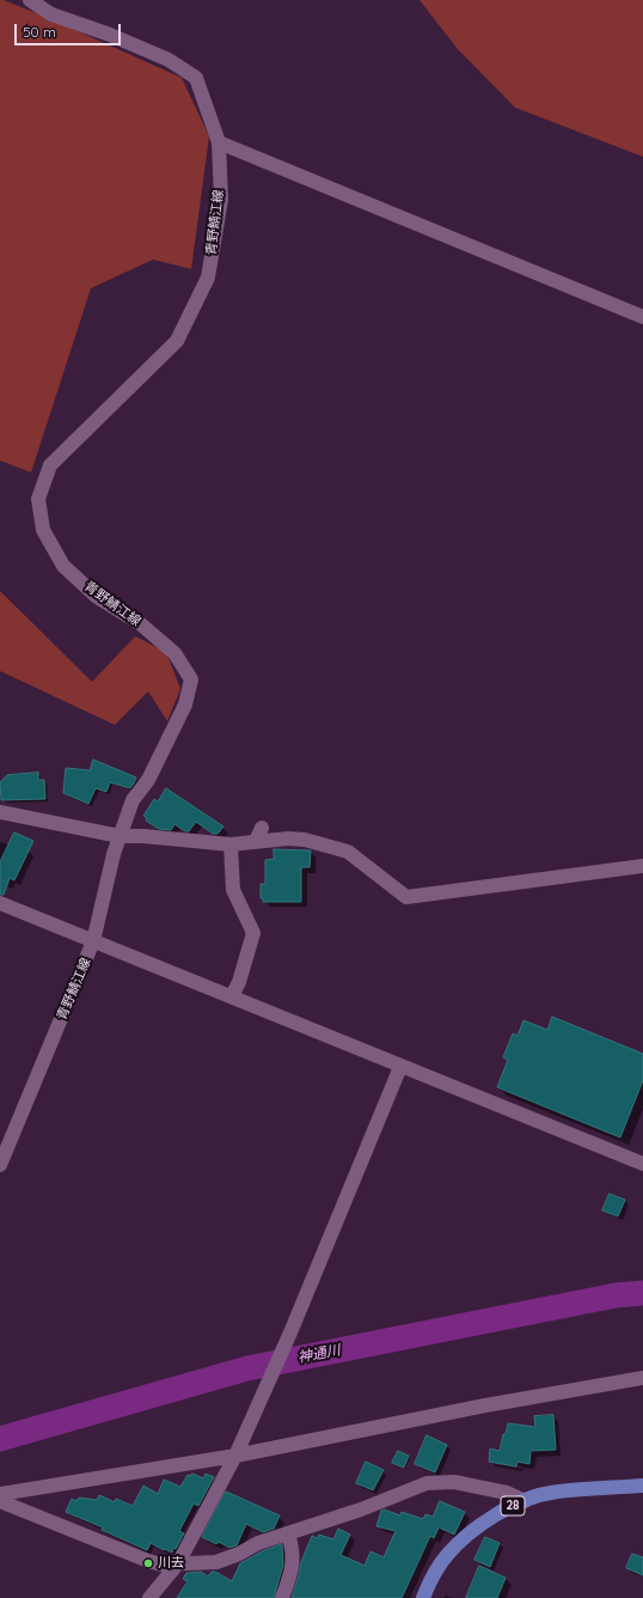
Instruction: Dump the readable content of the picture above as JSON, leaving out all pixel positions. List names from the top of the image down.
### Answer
{
  "streets": {
    "main road": ["28"],
    "street": ["青野鯖江線"]
  },
  "water": ["神通川"],
  "places": ["川去"],
  "scale_bar": "50 m"
}
